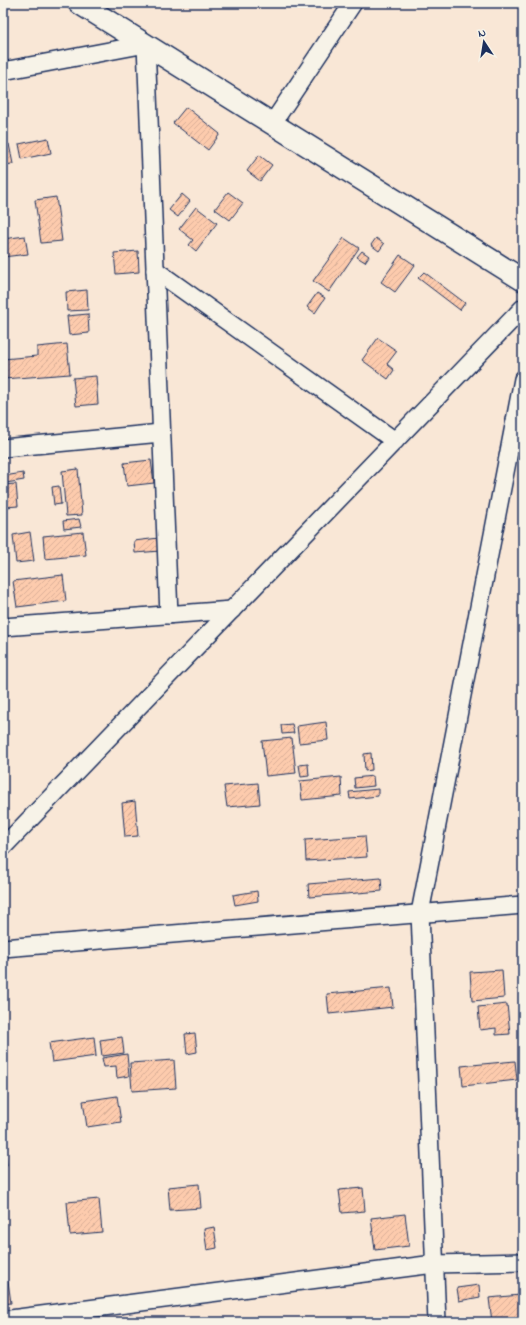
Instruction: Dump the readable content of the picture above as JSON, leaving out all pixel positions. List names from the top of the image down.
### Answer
{
  "north": "top"
}
